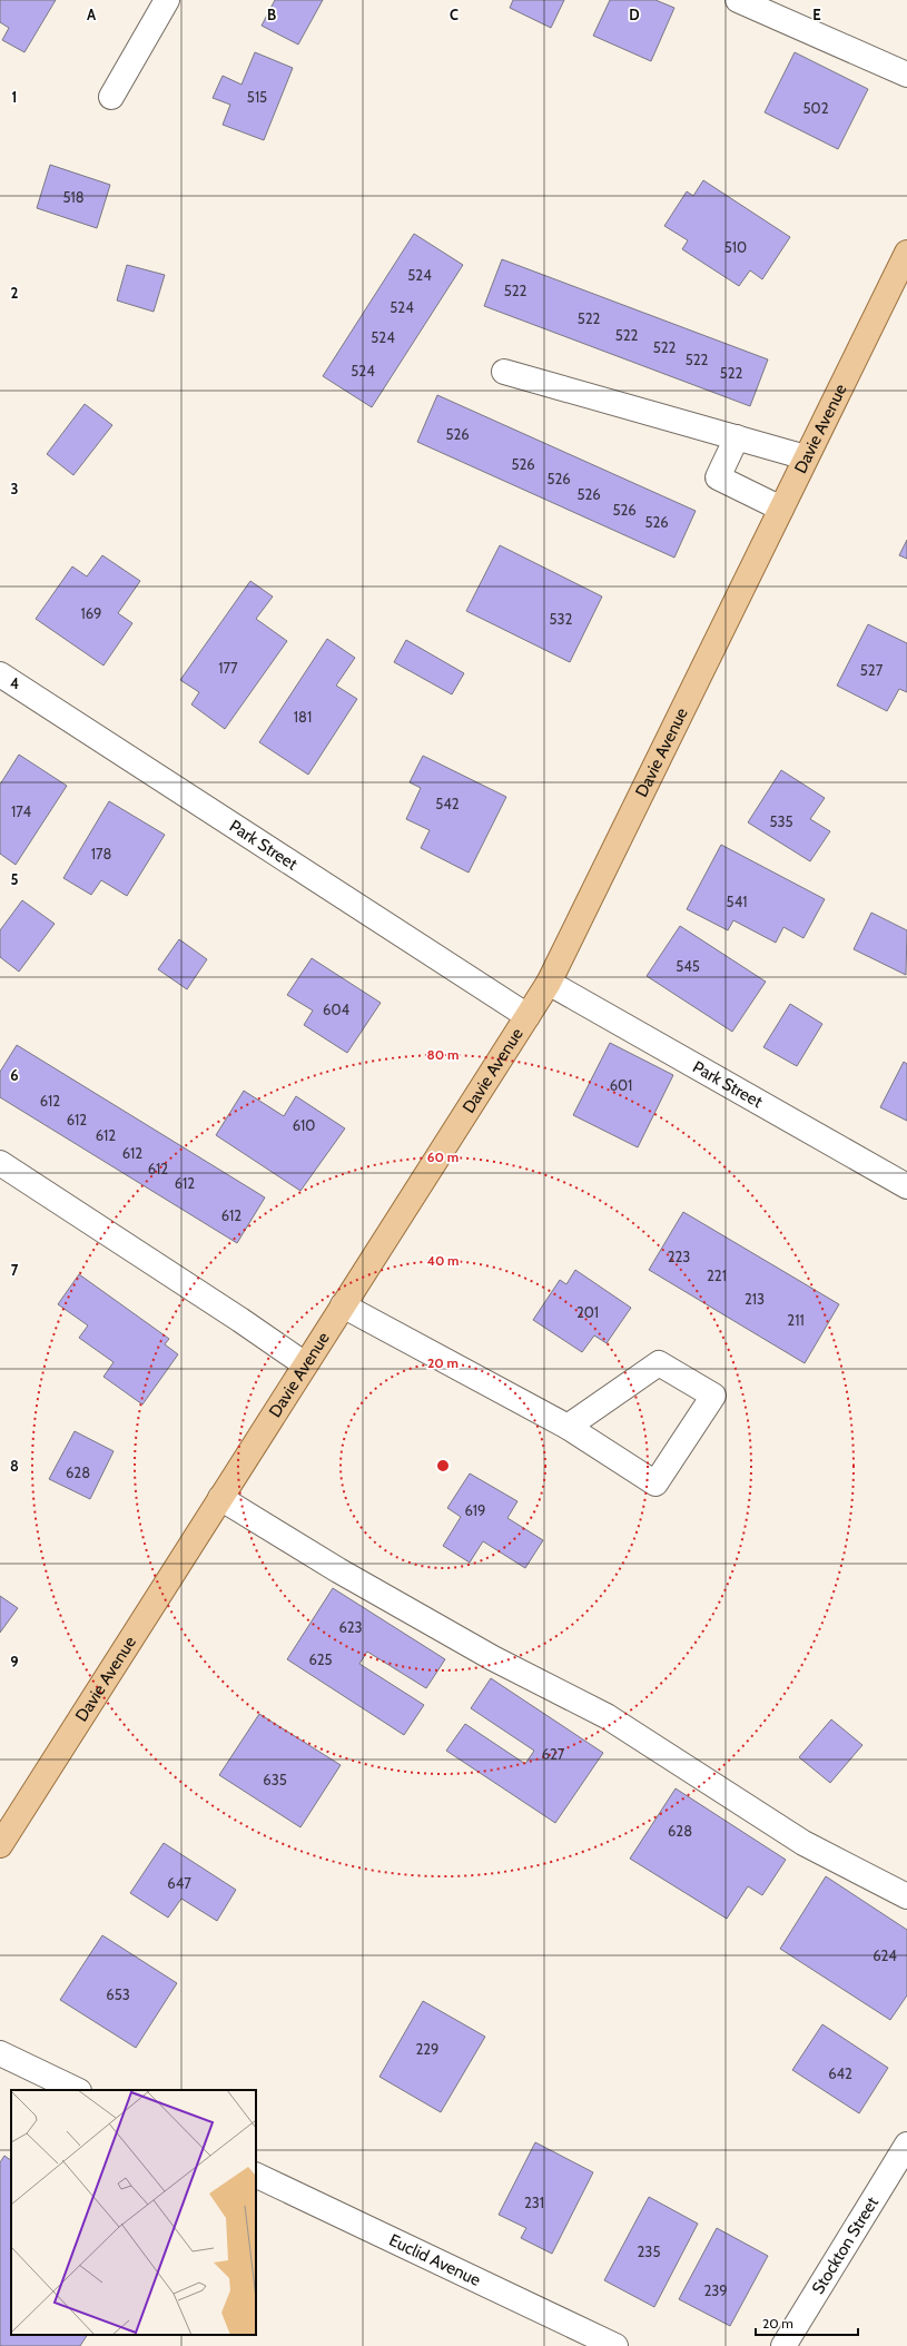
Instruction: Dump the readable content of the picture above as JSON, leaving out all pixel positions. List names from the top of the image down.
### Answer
{
  "streets": {
    "main road": ["Davie Avenue"],
    "street": ["Park Street", "Stockton Street", "Euclid Avenue"]
  },
  "crossings": [
    ["Davie Avenue", "Park Street"]
  ],
  "house_numbers": [
    "515",
    "502",
    "518",
    "510",
    "524",
    "522",
    "524",
    "522",
    "522",
    "524",
    "522",
    "522",
    "524",
    "522",
    "526",
    "526",
    "526",
    "526",
    "526",
    "526",
    "169",
    "532",
    "177",
    "527",
    "181",
    "542",
    "174",
    "535",
    "178",
    "541",
    "545",
    "604",
    "601",
    "612",
    "612",
    "610",
    "612",
    "612",
    "612",
    "612",
    "612",
    "223",
    "221",
    "213",
    "201",
    "211",
    "628",
    "619",
    "623",
    "625",
    "627",
    "635",
    "628",
    "647",
    "624",
    "653",
    "229",
    "642",
    "231",
    "235",
    "239"
  ],
  "scale_bar": "20 m",
  "grid": {
    "columns": [
      "A",
      "B",
      "C",
      "D",
      "E"
    ],
    "rows": [
      "1",
      "2",
      "3",
      "4",
      "5",
      "6",
      "7",
      "8",
      "9"
    ]
  },
  "rings": [
    "80 m",
    "60 m",
    "40 m",
    "20 m"
  ]
}
